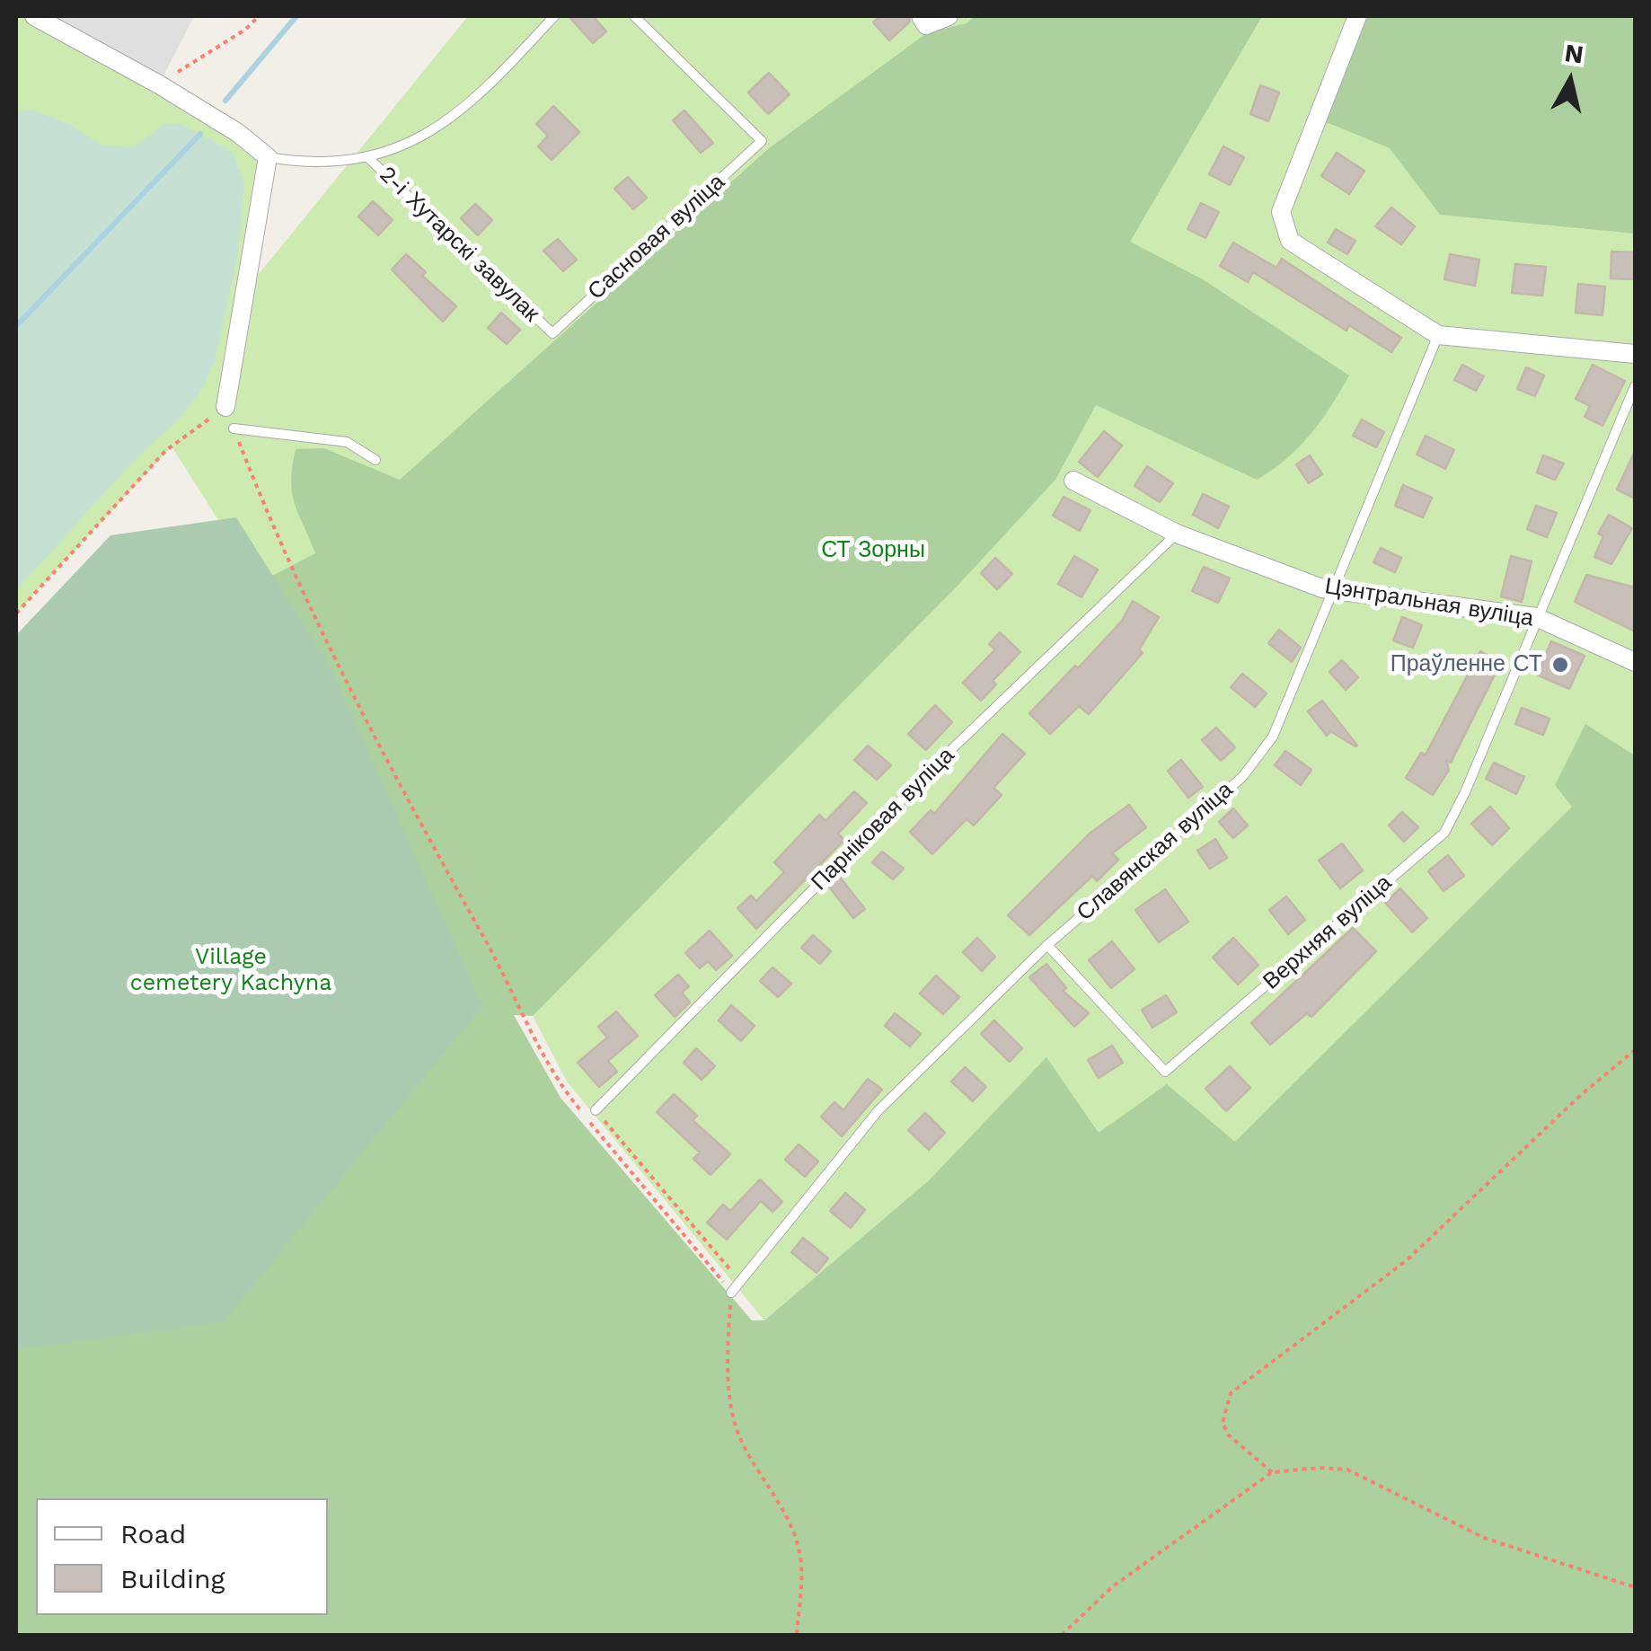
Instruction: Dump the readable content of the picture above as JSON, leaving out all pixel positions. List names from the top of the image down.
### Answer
{
  "streets": {
    "street": ["Цэнтральная вуліца"],
    "lane": [
      "Сасновая вуліца",
      "2-і Хутарскі завулак",
      "Парніковая вуліца",
      "Славянская вуліца",
      "Верхняя вуліца"
    ]
  },
  "crossings": [
    ["Сасновая вуліца", "2-і Хутарскі завулак"],
    ["Цэнтральная вуліца", "Парніковая вуліца"],
    ["Цэнтральная вуліца", "Славянская вуліца"],
    ["Цэнтральная вуліца", "Верхняя вуліца"],
    ["Славянская вуліца", "Верхняя вуліца"]
  ],
  "parks": ["СТ Зорны", "Village cemetery Kachyna"],
  "places": ["Праўленне СТ"],
  "legend": ["Road", "Building"],
  "north": "top"
}
